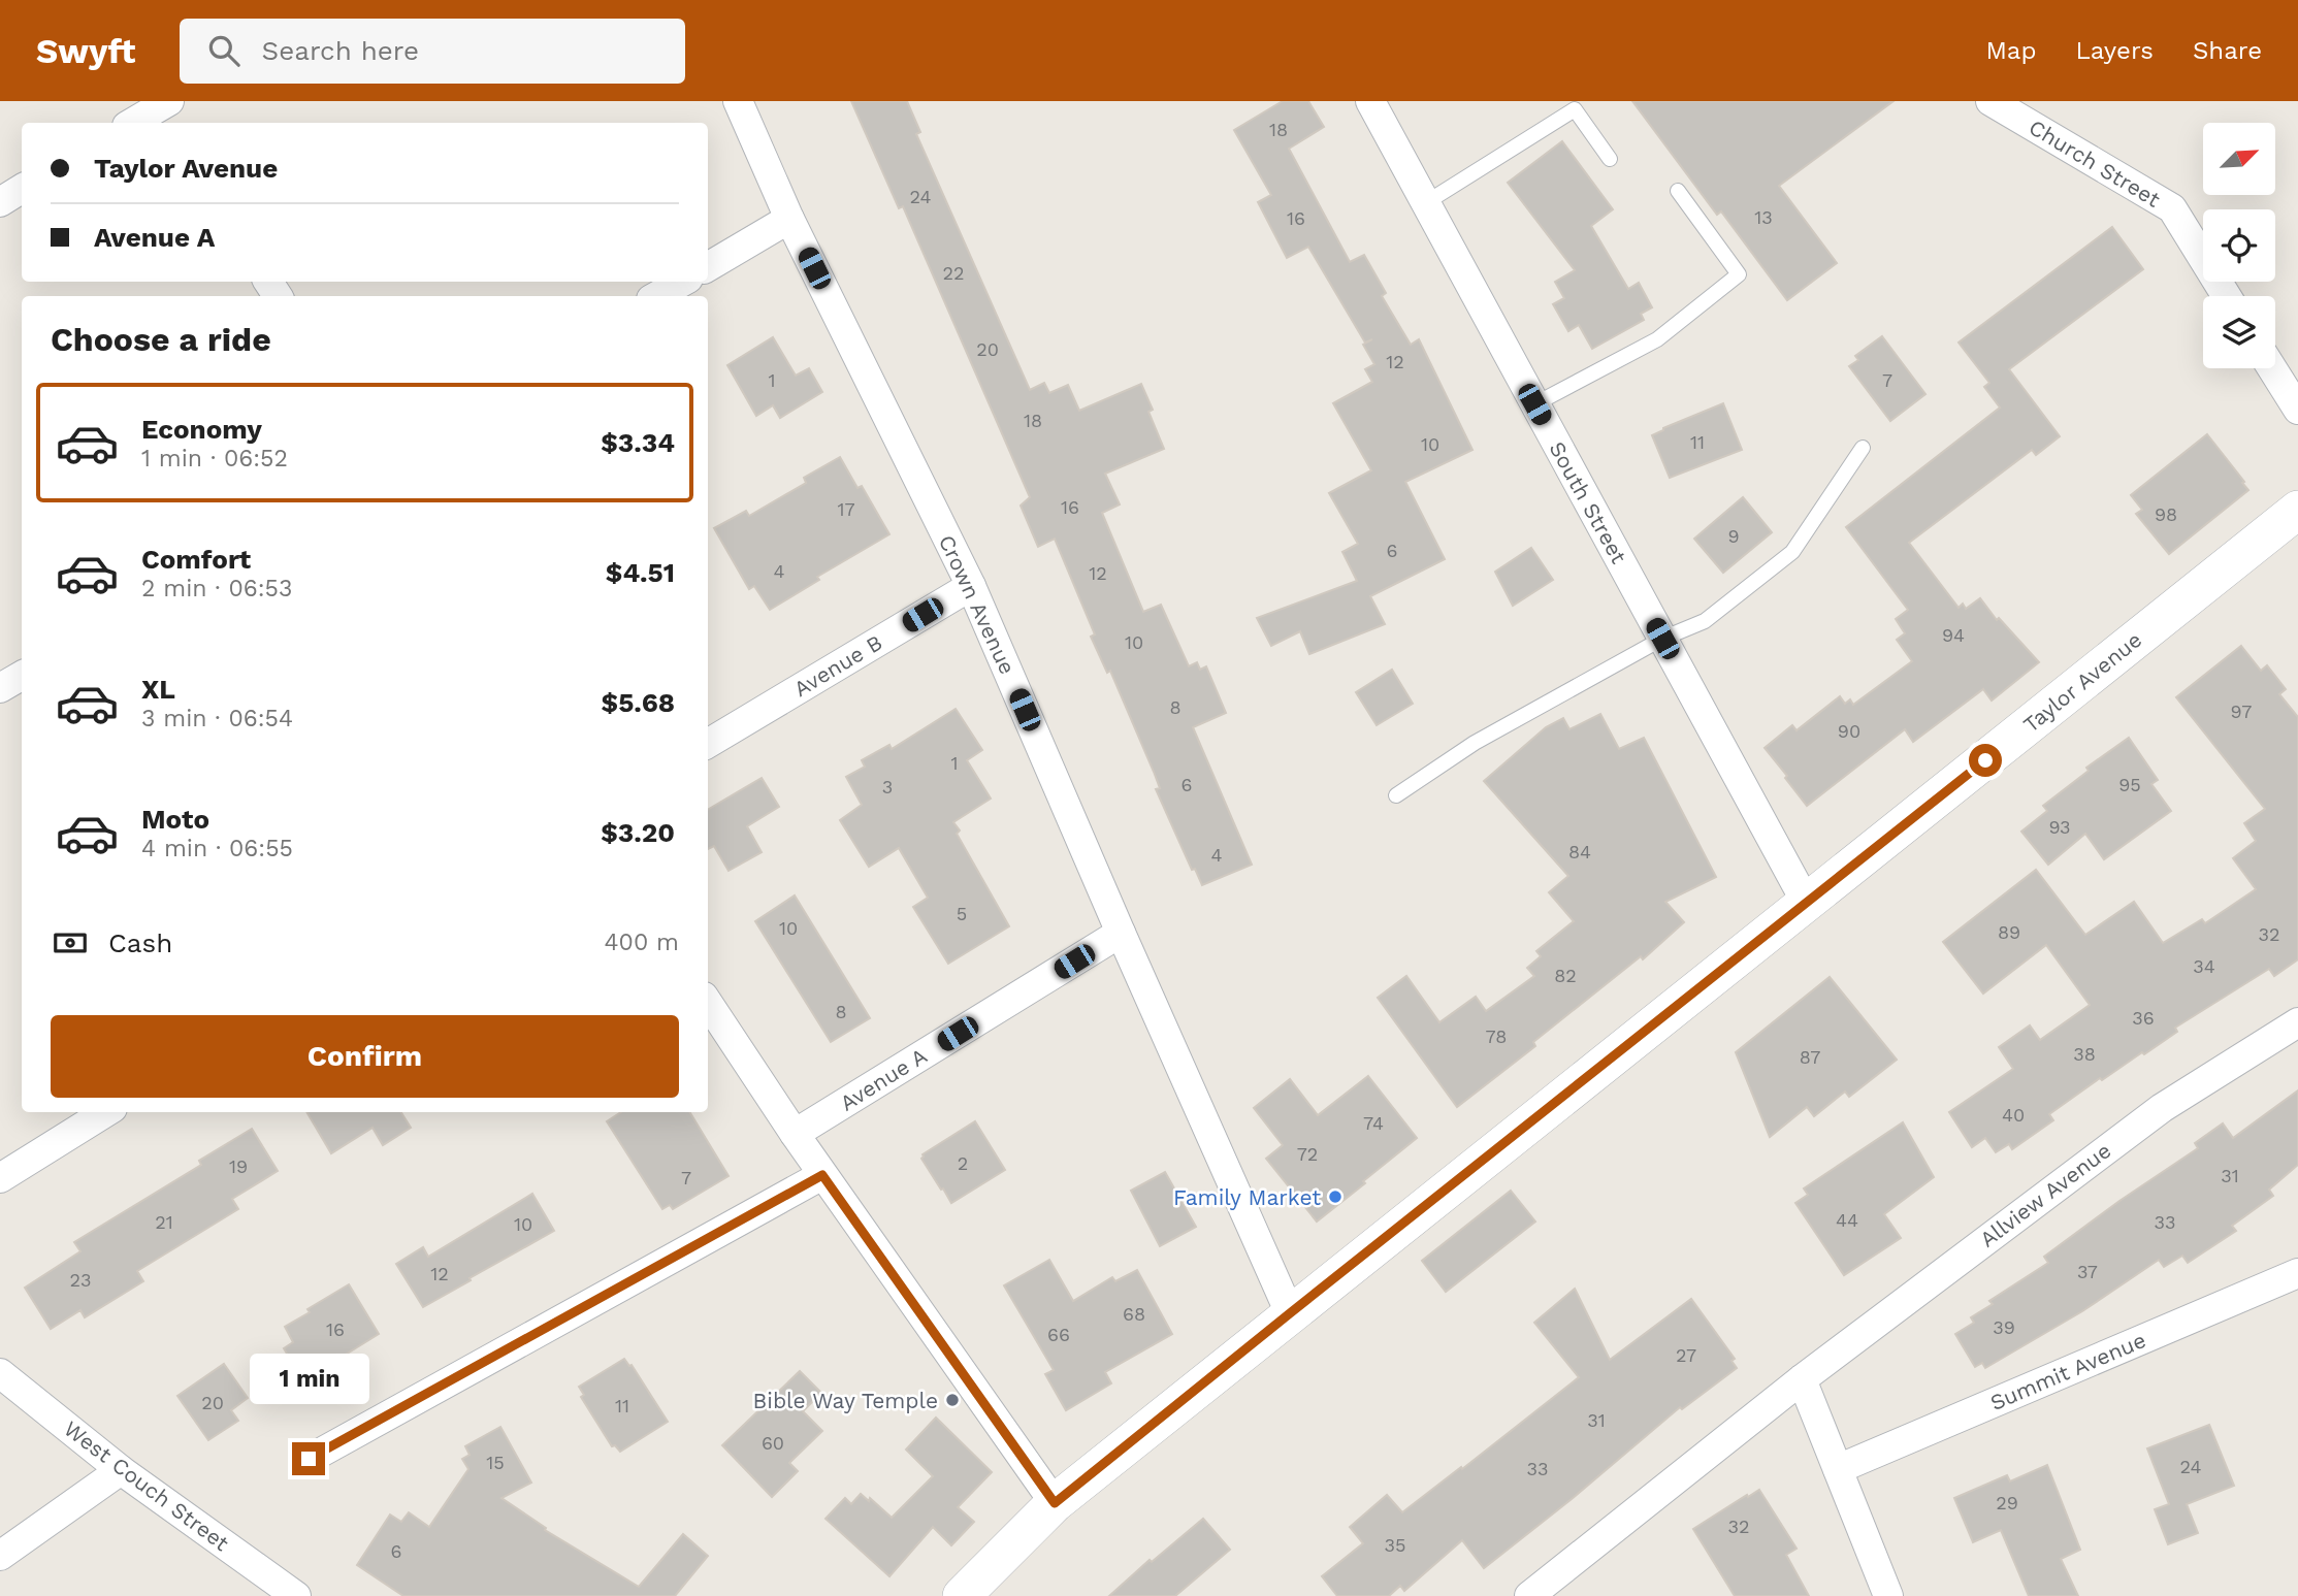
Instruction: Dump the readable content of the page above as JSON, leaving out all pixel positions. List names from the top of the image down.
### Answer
{
  "streets": {
    "street": [
      "Church Street",
      "South Street",
      "Crown Avenue",
      "Avenue B",
      "Taylor Avenue",
      "Avenue A",
      "Allview Avenue",
      "Summit Avenue",
      "West Couch Street"
    ]
  },
  "crossings": [
    ["South Street", "Taylor Avenue"],
    ["Crown Avenue", "Avenue B"],
    ["Crown Avenue", "Taylor Avenue"],
    ["Crown Avenue", "Avenue A"]
  ],
  "places": ["Family Market", "Bible Way Temple"],
  "house_numbers": [
    "18",
    "24",
    "13",
    "16",
    "22",
    "20",
    "12",
    "1",
    "7",
    "18",
    "11",
    "10",
    "16",
    "17",
    "98",
    "9",
    "6",
    "4",
    "12",
    "94",
    "10",
    "8",
    "97",
    "90",
    "1",
    "6",
    "95",
    "3",
    "93",
    "84",
    "4",
    "5",
    "10",
    "89",
    "32",
    "34",
    "82",
    "8",
    "36",
    "78",
    "38",
    "87",
    "40",
    "74",
    "72",
    "2",
    "19",
    "31",
    "7",
    "44",
    "21",
    "33",
    "10",
    "37",
    "12",
    "23",
    "68",
    "39",
    "16",
    "66",
    "27",
    "20",
    "11",
    "31",
    "60",
    "15",
    "24",
    "33",
    "29",
    "32",
    "35",
    "6"
  ],
  "north": "top right",
  "page": {
    "header": "Swyft",
    "search": "Search here",
    "nav": ["Map", "Layers", "Share"],
    "banner": ["Taylor Avenue", "Avenue A"],
    "heading": "Choose a ride",
    "list": [
      {
        "name": "Economy",
        "note": "1 min · 06:52",
        "value": "$3.34"
      },
      {
        "name": "Comfort",
        "note": "2 min · 06:53",
        "value": "$4.51"
      },
      {
        "name": "XL",
        "note": "3 min · 06:54",
        "value": "$5.68"
      },
      {
        "name": "Moto",
        "note": "4 min · 06:55",
        "value": "$3.20"
      }
    ],
    "pay": ["Cash", "400 m"],
    "buttons": "Confirm",
    "bubble": "1 min"
  }
}
